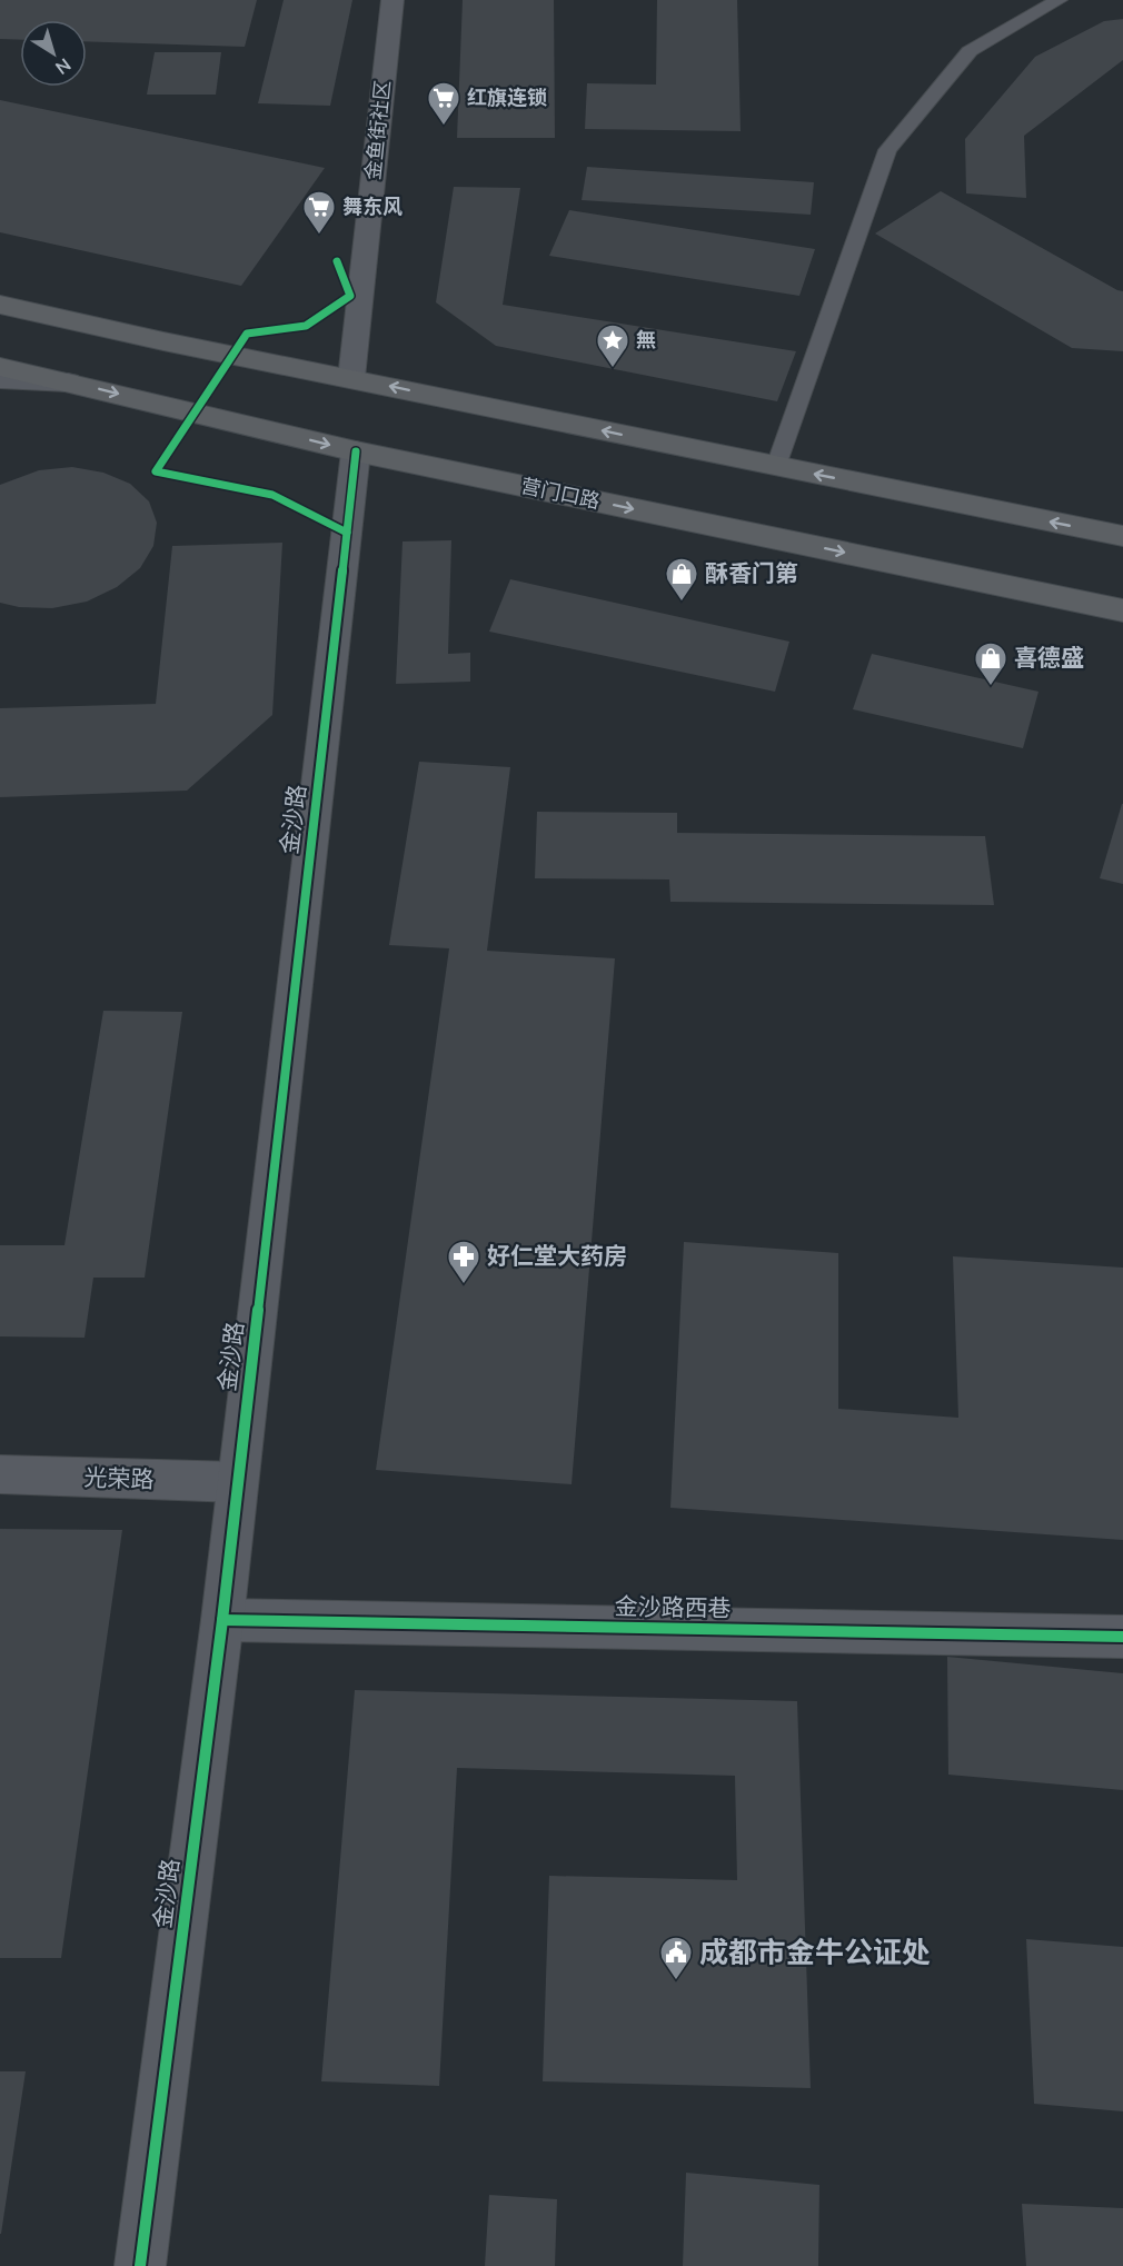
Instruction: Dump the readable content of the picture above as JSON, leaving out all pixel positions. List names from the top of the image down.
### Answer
{
  "streets": {
    "highway": ["营门口路"],
    "street": [
      "金鱼街社区",
      "金沙路",
      "光荣路",
      "金沙路西巷"
    ]
  },
  "crossings": [
    ["营门口路", "金沙路"],
    ["金沙路", "光荣路"],
    ["金沙路", "金沙路西巷"]
  ],
  "places": {
    "supermarket": ["红旗连锁", "舞东风"],
    "place": ["無"],
    "shop": ["酥香门第", "喜德盛"],
    "pharmacy": ["好仁堂大药房"],
    "public building": ["成都市金牛公证处"]
  },
  "north": "bottom right"
}
